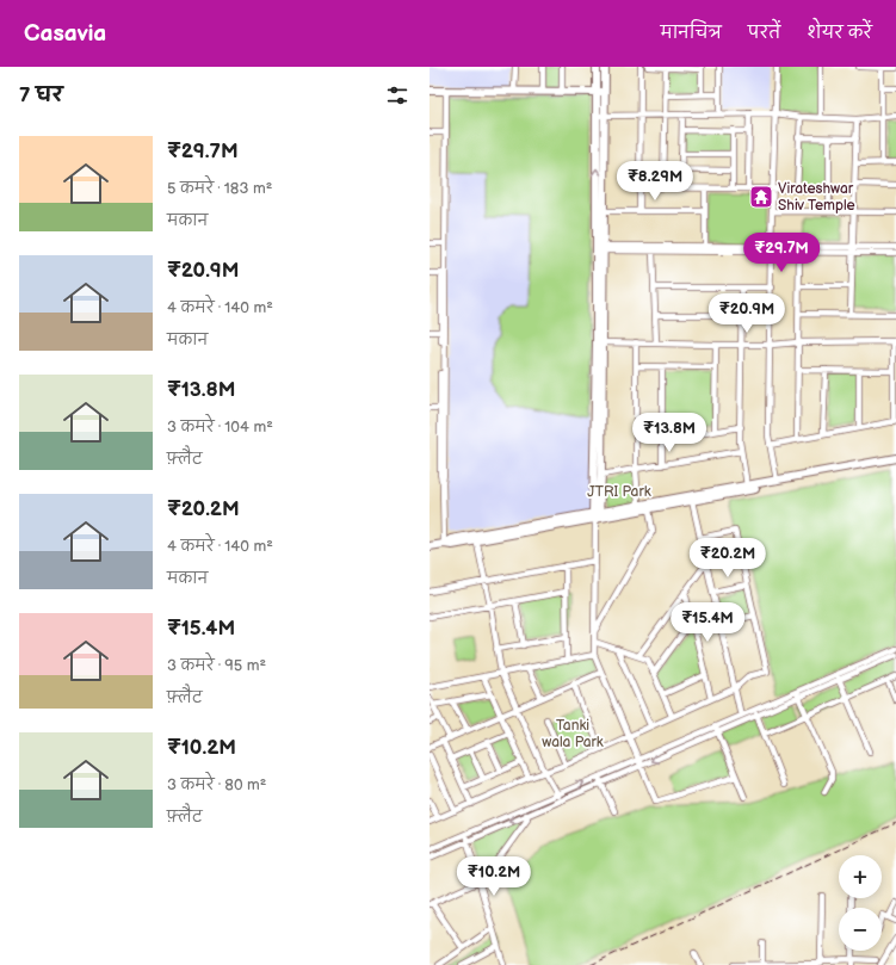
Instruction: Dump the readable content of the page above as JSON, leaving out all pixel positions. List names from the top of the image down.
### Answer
{
  "parks": ["JTRI Park", "Tanki wala Park"],
  "places": {
    "temple": ["Virateshwar Shiv Temple"]
  },
  "page": {
    "header": "Casavia",
    "nav": ["मानचित्र", "परतें", "शेयर करें"],
    "heading": "7 घर",
    "list": [
      {
        "name": "₹29.7M",
        "note": "5 कमरे · 183 m² · मकान"
      },
      {
        "name": "₹20.9M",
        "note": "4 कमरे · 140 m² · मकान"
      },
      {
        "name": "₹13.8M",
        "note": "3 कमरे · 104 m² · फ़्लैट"
      },
      {
        "name": "₹20.2M",
        "note": "4 कमरे · 140 m² · मकान"
      },
      {
        "name": "₹15.4M",
        "note": "3 कमरे · 95 m² · फ़्लैट"
      },
      {
        "name": "₹10.2M",
        "note": "3 कमरे · 80 m² · फ़्लैट"
      }
    ],
    "price": [
      "₹8.29M",
      "₹29.7M",
      "₹20.9M",
      "₹13.8M",
      "₹20.2M",
      "₹15.4M",
      "₹10.2M"
    ],
    "map_buttons": ["+", "−"]
  }
}
